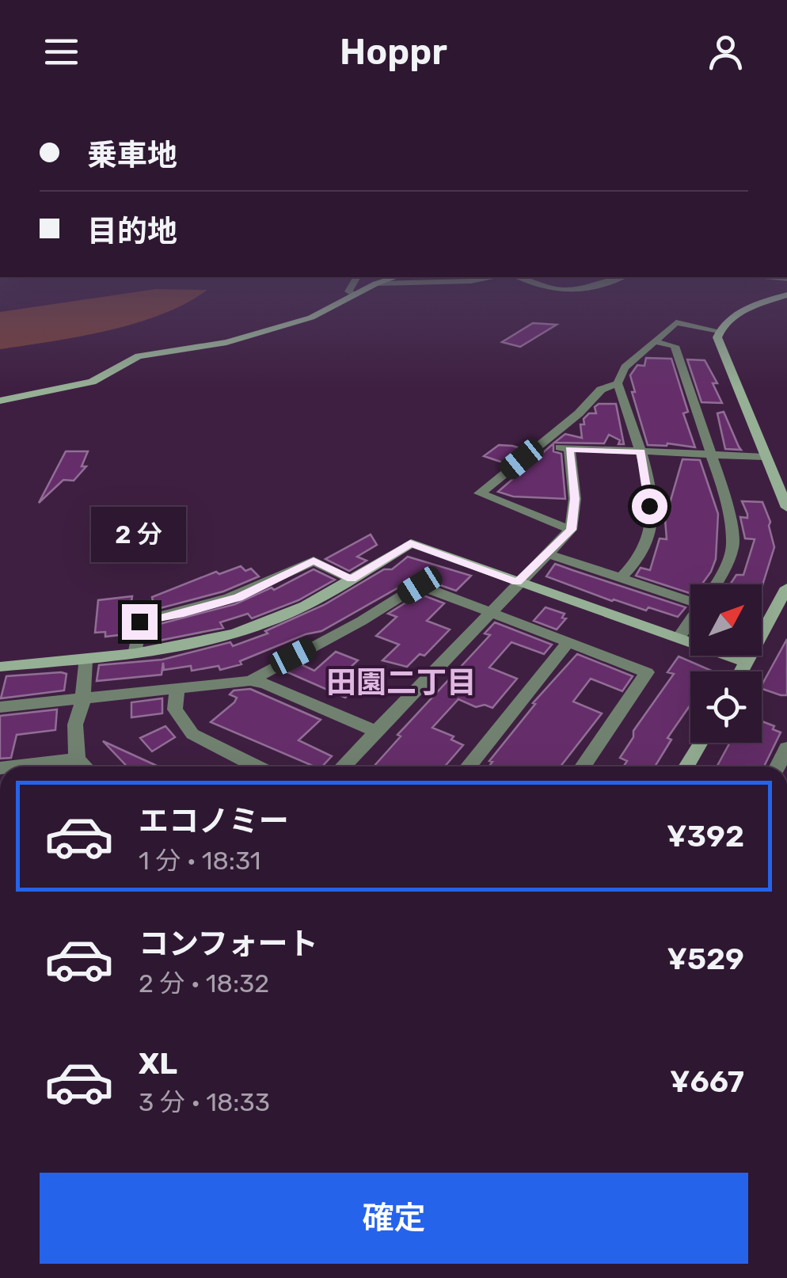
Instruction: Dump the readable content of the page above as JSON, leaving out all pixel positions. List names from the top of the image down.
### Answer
{
  "districts": ["田園二丁目"],
  "north": "top right",
  "page": {
    "header": "Hoppr",
    "banner": ["乗車地", "目的地"],
    "bubble": "2 分",
    "list": [
      {
        "name": "エコノミー",
        "note": "1 分 · 18:31",
        "value": "¥392"
      },
      {
        "name": "コンフォート",
        "note": "2 分 · 18:32",
        "value": "¥529"
      },
      {
        "name": "XL",
        "note": "3 分 · 18:33",
        "value": "¥667"
      }
    ],
    "buttons": "確定"
  }
}
